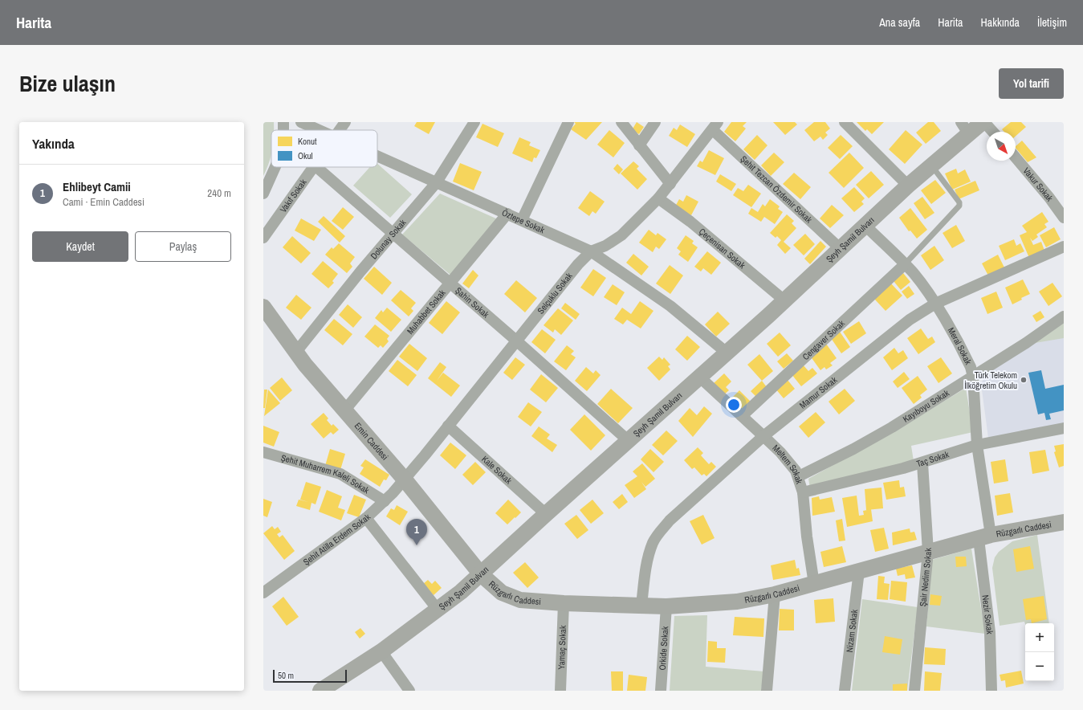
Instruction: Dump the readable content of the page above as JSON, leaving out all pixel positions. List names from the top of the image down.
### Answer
{
  "streets": {
    "street": [
      "Vakur Sokak",
      "Şehit Tezcan Özdemir Sokak",
      "Vakıf Sokak",
      "Öztepe Sokak",
      "Dolunay Sokak",
      "Şeyh Şamil Bulvarı",
      "Çeçenisan Sokak",
      "Selçuklu Sokak",
      "Şahin Sokak",
      "Muhabbet Sokak",
      "Cengaver Sokak",
      "Meral Sokak",
      "Mamur Sokak",
      "Kayıboyu Sokak",
      "Emin Caddesi",
      "Taç Sokak",
      "Meltem Sokak",
      "Kale Sokak",
      "Şehit Muharrem Kaleli Sokak",
      "Rüzgarlı Caddesi",
      "Şehit Atilla Erdem Sokak",
      "Şair Nedim Sokak",
      "Nezir Sokak",
      "Nizam Sokak",
      "Yamaç Sokak",
      "Orkide Sokak"
    ]
  },
  "crossings": [
    ["Şehit Tezcan Özdemir Sokak", "Şeyh Şamil Bulvarı"],
    ["Şehit Tezcan Özdemir Sokak", "Selçuklu Sokak"],
    ["Öztepe Sokak", "Dolunay Sokak"],
    ["Öztepe Sokak", "Şeyh Şamil Bulvarı"],
    ["Öztepe Sokak", "Selçuklu Sokak"],
    ["Öztepe Sokak", "Muhabbet Sokak"],
    ["Dolunay Sokak", "Şahin Sokak"],
    ["Dolunay Sokak", "Emin Caddesi"],
    ["Şeyh Şamil Bulvarı", "Çeçenisan Sokak"],
    ["Şeyh Şamil Bulvarı", "Şahin Sokak"],
    ["Şeyh Şamil Bulvarı", "Meral Sokak"],
    ["Şeyh Şamil Bulvarı", "Emin Caddesi"],
    ["Şeyh Şamil Bulvarı", "Meltem Sokak"],
    ["Şeyh Şamil Bulvarı", "Kale Sokak"],
    ["Şeyh Şamil Bulvarı", "Rüzgarlı Caddesi"],
    ["Çeçenisan Sokak", "Selçuklu Sokak"],
    ["Selçuklu Sokak", "Şahin Sokak"],
    ["Selçuklu Sokak", "Emin Caddesi"],
    ["Selçuklu Sokak", "Kale Sokak"],
    ["Selçuklu Sokak", "Şehit Atilla Erdem Sokak"],
    ["Şahin Sokak", "Muhabbet Sokak"],
    ["Muhabbet Sokak", "Emin Caddesi"],
    ["Cengaver Sokak", "Meral Sokak"],
    ["Cengaver Sokak", "Meltem Sokak"],
    ["Meral Sokak", "Mamur Sokak"],
    ["Meral Sokak", "Kayıboyu Sokak"],
    ["Meral Sokak", "Taç Sokak"],
    ["Meral Sokak", "Rüzgarlı Caddesi"],
    ["Meral Sokak", "Nezir Sokak"],
    ["Mamur Sokak", "Meltem Sokak"],
    ["Mamur Sokak", "Rüzgarlı Caddesi"],
    ["Kayıboyu Sokak", "Meltem Sokak"],
    ["Emin Caddesi", "Rüzgarlı Caddesi"],
    ["Emin Caddesi", "Şehit Atilla Erdem Sokak"],
    ["Taç Sokak", "Meltem Sokak"],
    ["Taç Sokak", "Şair Nedim Sokak"],
    ["Meltem Sokak", "Rüzgarlı Caddesi"],
    ["Şehit Muharrem Kaleli Sokak", "Şehit Atilla Erdem Sokak"],
    ["Rüzgarlı Caddesi", "Şair Nedim Sokak"],
    ["Rüzgarlı Caddesi", "Nezir Sokak"],
    ["Rüzgarlı Caddesi", "Nizam Sokak"],
    ["Rüzgarlı Caddesi", "Yamaç Sokak"],
    ["Rüzgarlı Caddesi", "Orkide Sokak"]
  ],
  "places": ["Türk Telekom İlköğretim Okulu"],
  "legend": ["Konut", "Okul"],
  "scale_bar": "50 m",
  "north": "bottom right",
  "page": {
    "header": "Harita",
    "nav": [
      "Ana sayfa",
      "Harita",
      "Hakkında",
      "İletişim"
    ],
    "title": "Bize ulaşın",
    "buttons": [
      "Yol tarifi",
      ["Kaydet", "Paylaş"]
    ],
    "heading": "Yakında",
    "list": [
      {
        "mark": "1",
        "name": "Ehlibeyt Camii",
        "note": "Cami · Emin Caddesi",
        "value": "240 m"
      }
    ],
    "pins": "1",
    "map_buttons": ["+", "−"],
    "scale": "50 m"
  }
}
